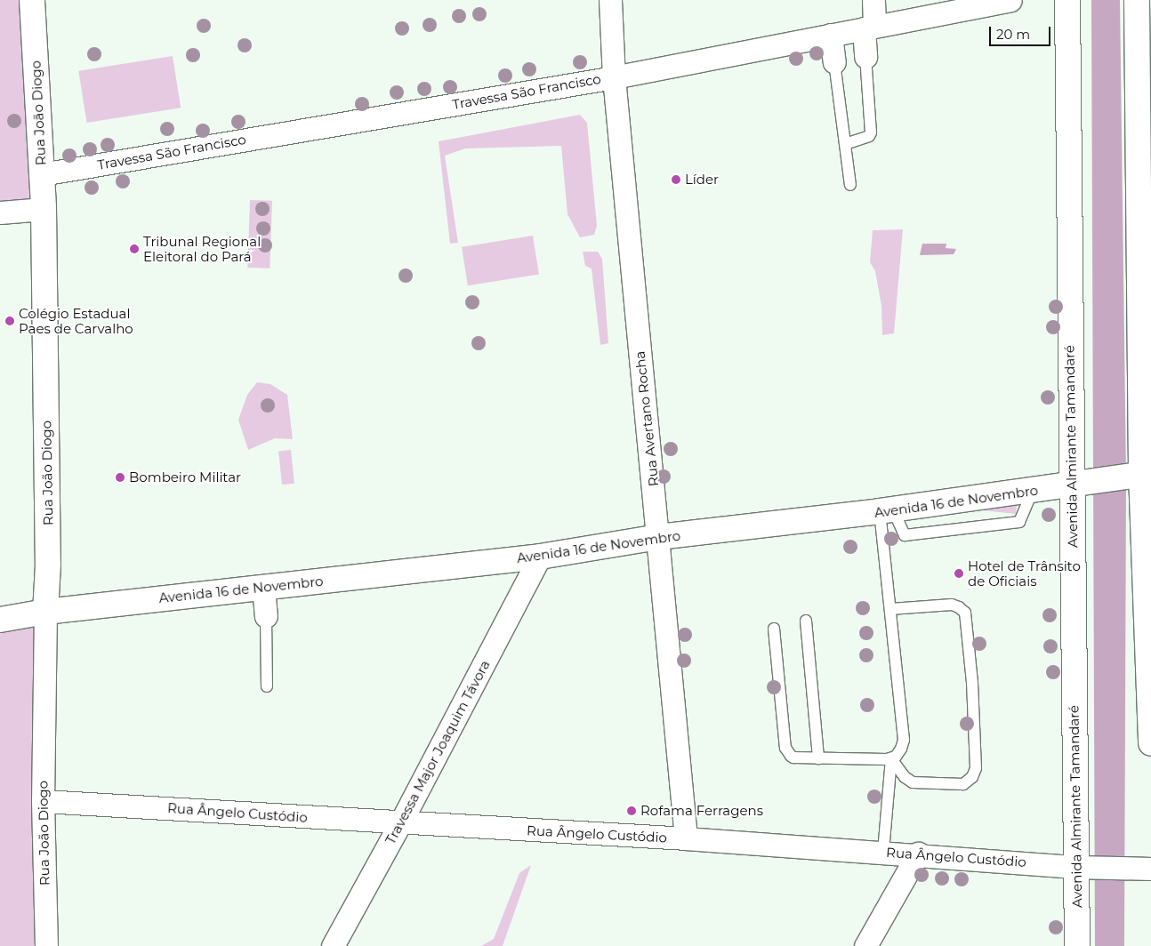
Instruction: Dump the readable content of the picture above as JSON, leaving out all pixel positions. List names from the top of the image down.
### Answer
{
  "streets": {
    "main road": ["Rua João Diogo", "Avenida Almirante Tamandaré", "Avenida 16 de Novembro"],
    "street": [
      "Travessa São Francisco",
      "Rua Avertano Rocha",
      "Travessa Major Joaquim Távora",
      "Rua Ângelo Custódio"
    ]
  },
  "crossings": [
    ["Travessa São Francisco", "Rua João Diogo"],
    ["Travessa São Francisco", "Rua Avertano Rocha"],
    ["Rua João Diogo", "Avenida 16 de Novembro"],
    ["Rua João Diogo", "Rua Ângelo Custódio"],
    ["Rua Avertano Rocha", "Avenida 16 de Novembro"],
    ["Rua Avertano Rocha", "Rua Ângelo Custódio"],
    ["Avenida Almirante Tamandaré", "Avenida 16 de Novembro"],
    ["Avenida Almirante Tamandaré", "Rua Ângelo Custódio"],
    ["Avenida 16 de Novembro", "Travessa Major Joaquim Távora"],
    ["Travessa Major Joaquim Távora", "Rua Ângelo Custódio"]
  ],
  "places": [
    "Líder",
    "Tribunal Regional Eleitoral do Pará",
    "Colégio Estadual Paes de Carvalho",
    "Bombeiro Militar",
    "Hotel de Trânsito de Oficiais",
    "Rofama Ferragens"
  ],
  "scale_bar": "20 m"
}
